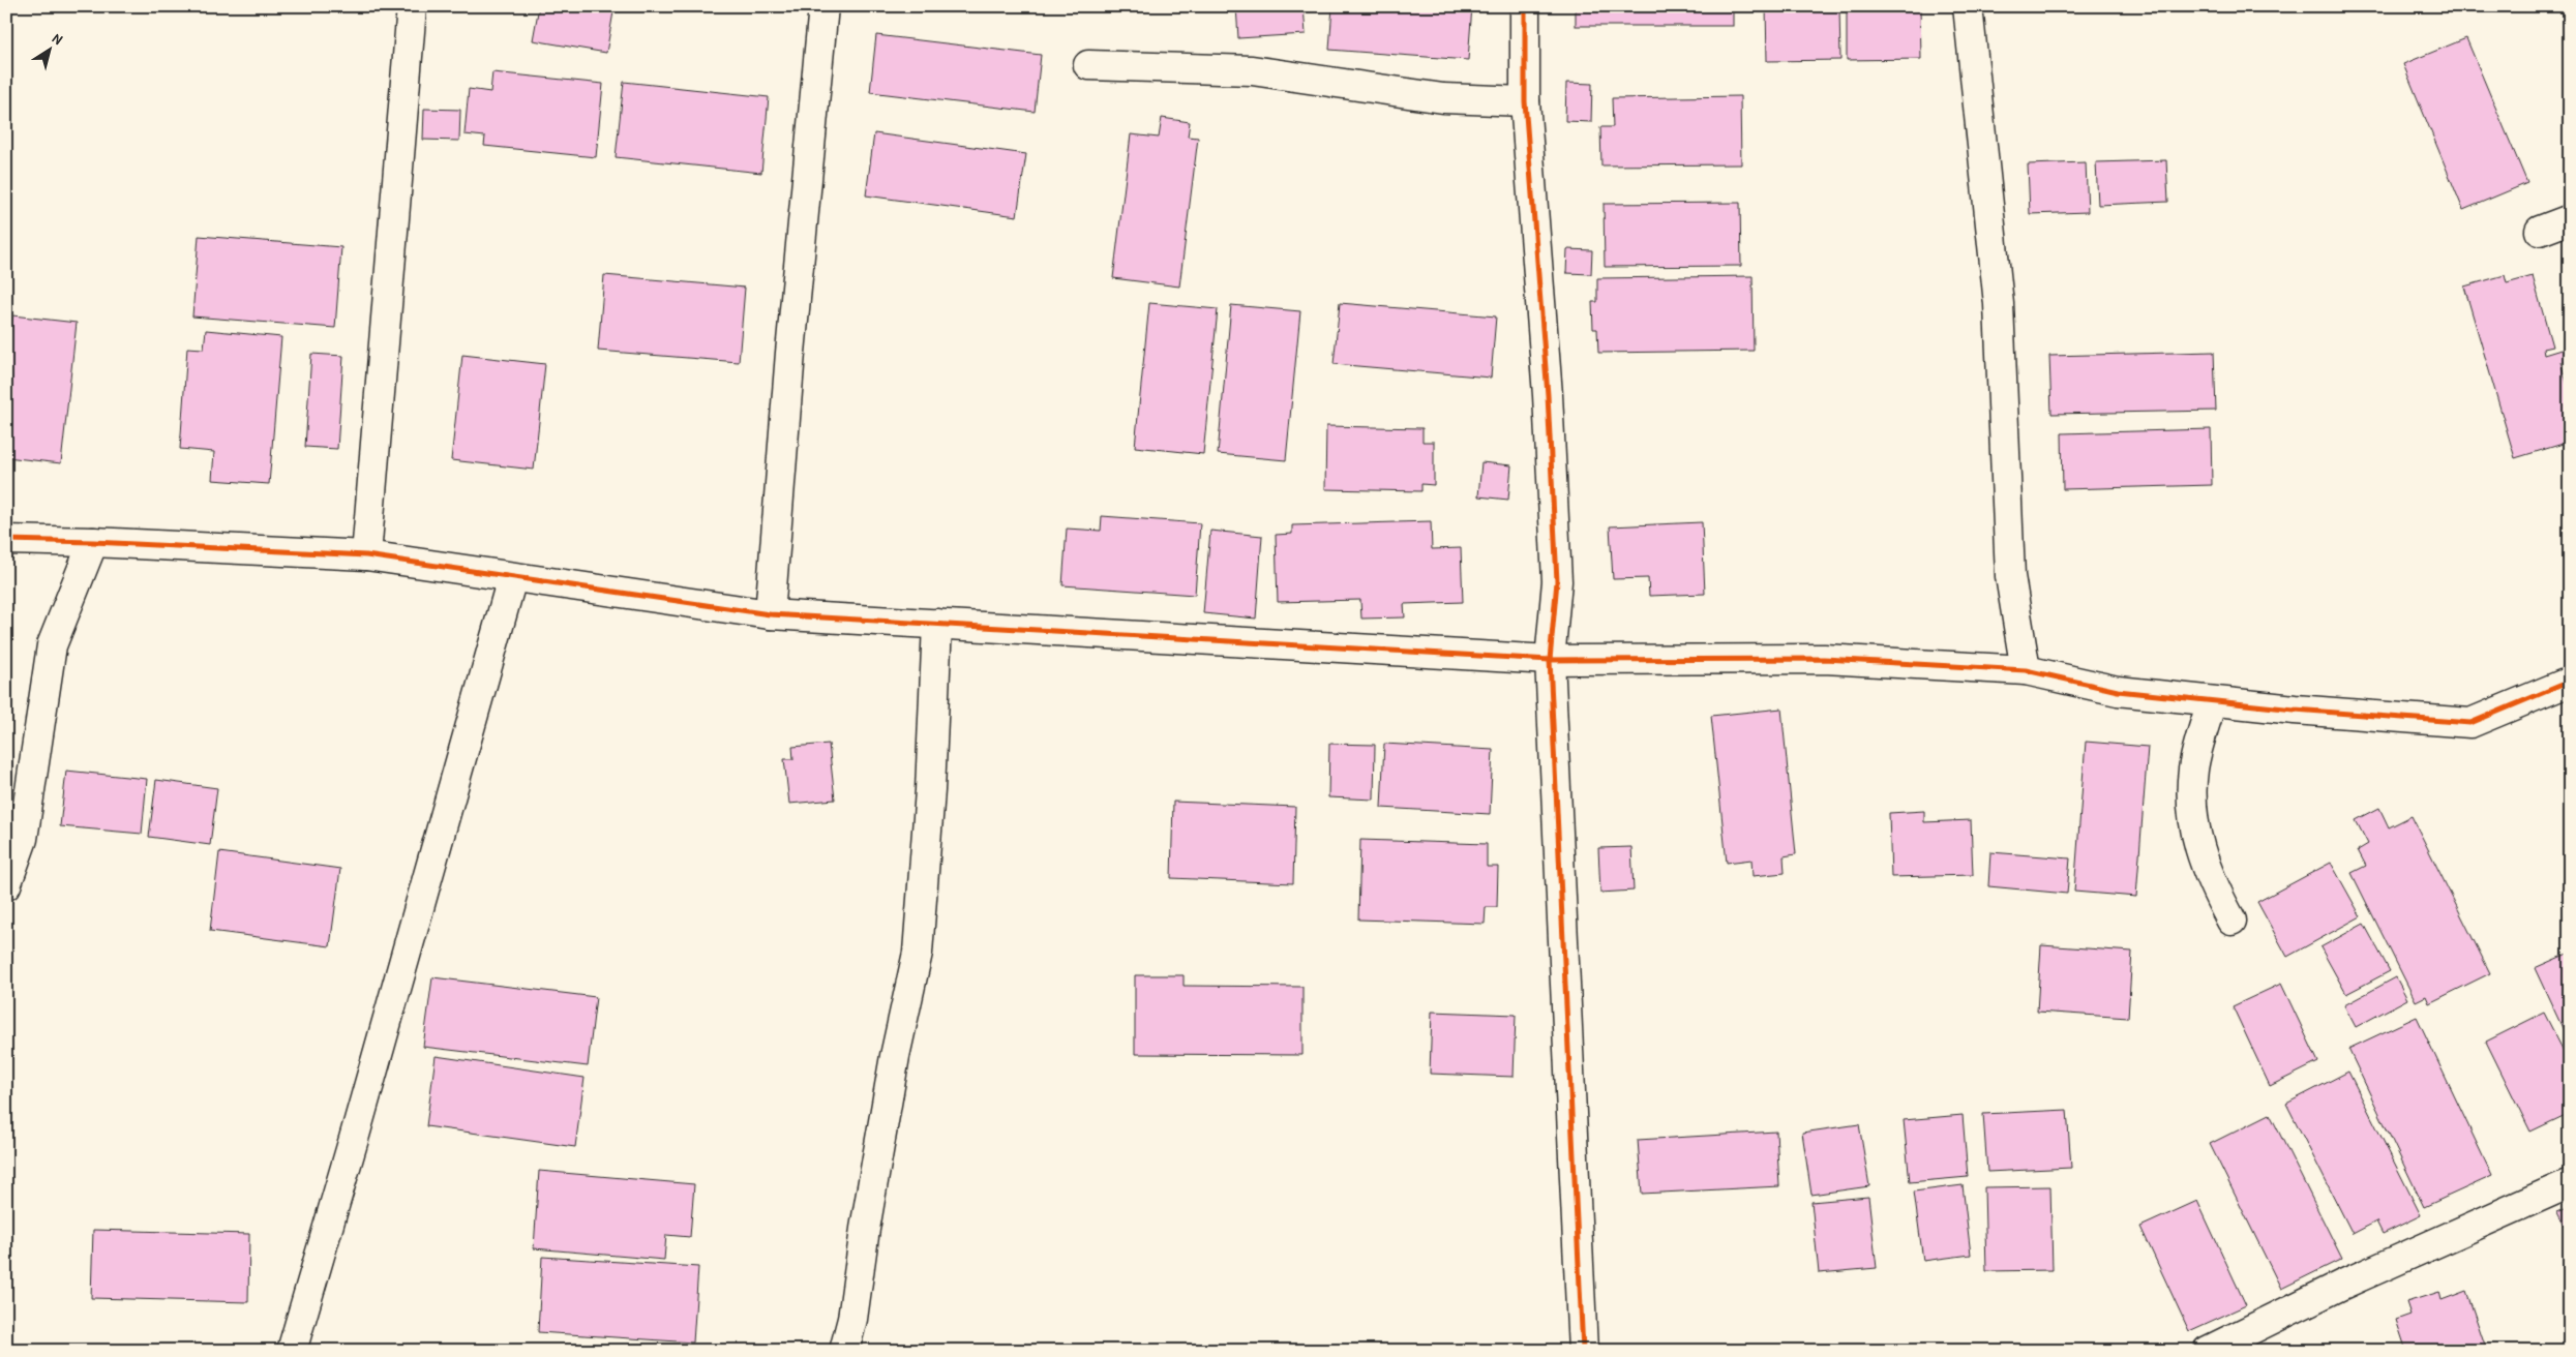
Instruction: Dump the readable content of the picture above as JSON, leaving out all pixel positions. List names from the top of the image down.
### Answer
{
  "north": "top right"
}
